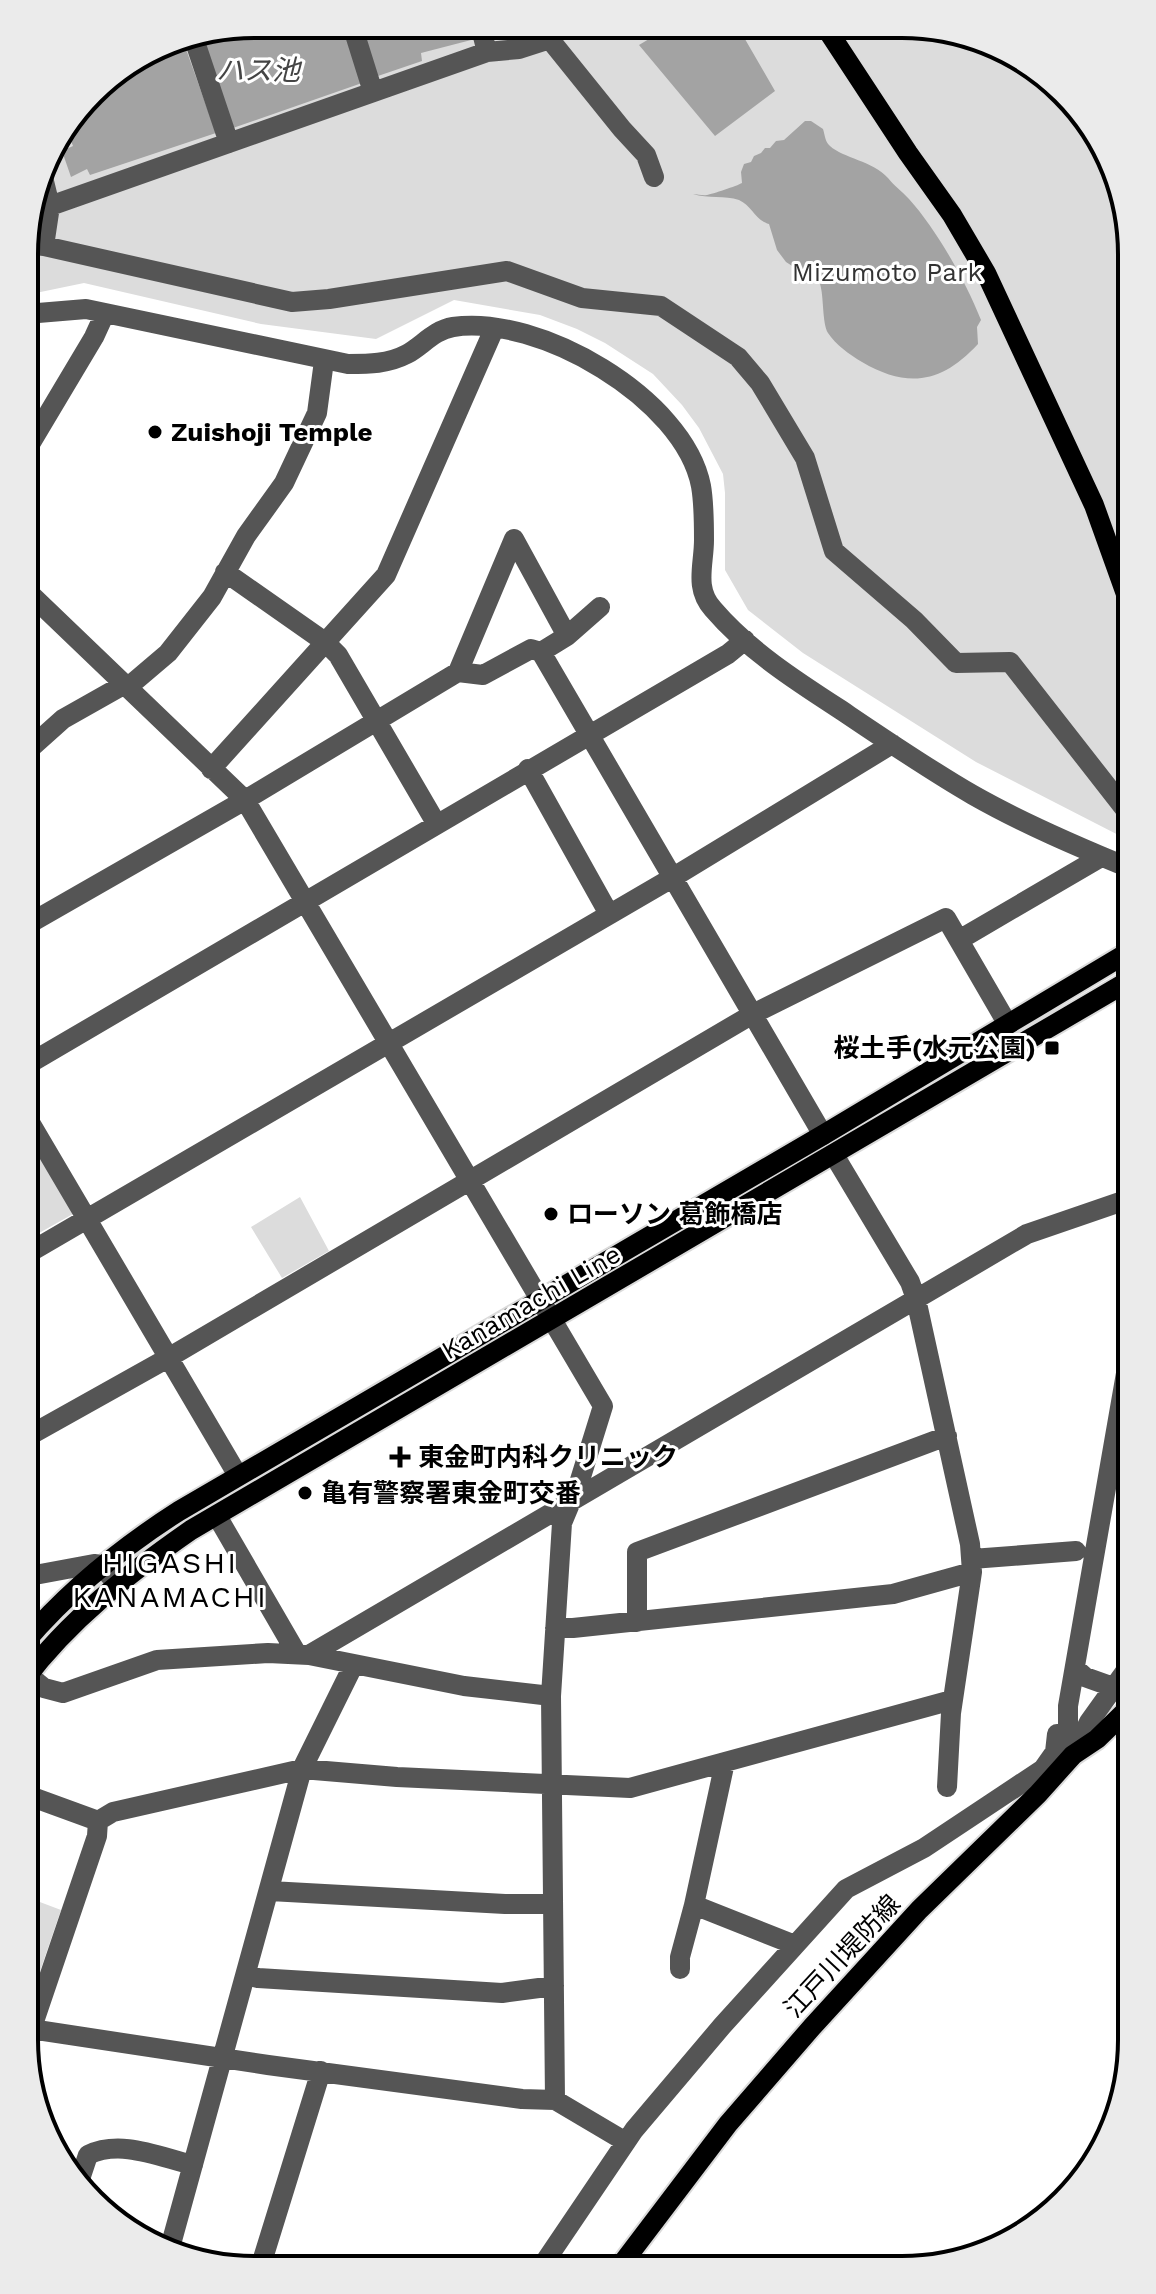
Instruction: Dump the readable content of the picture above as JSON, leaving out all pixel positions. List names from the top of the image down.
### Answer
{
  "streets": {
    "main road": ["Kanamachi Line", "江戸川堤防線"]
  },
  "districts": ["HIGASHI KANAMACHI"],
  "water": ["ハス池"],
  "parks": ["Mizumoto Park"],
  "places": {
    "other": ["Zuishoji Temple", "ローソン 葛飾橋店", "亀有警察署東金町交番"],
    "transit": ["桜土手(水元公園)"],
    "health": ["東金町内科クリニック"]
  }
}
